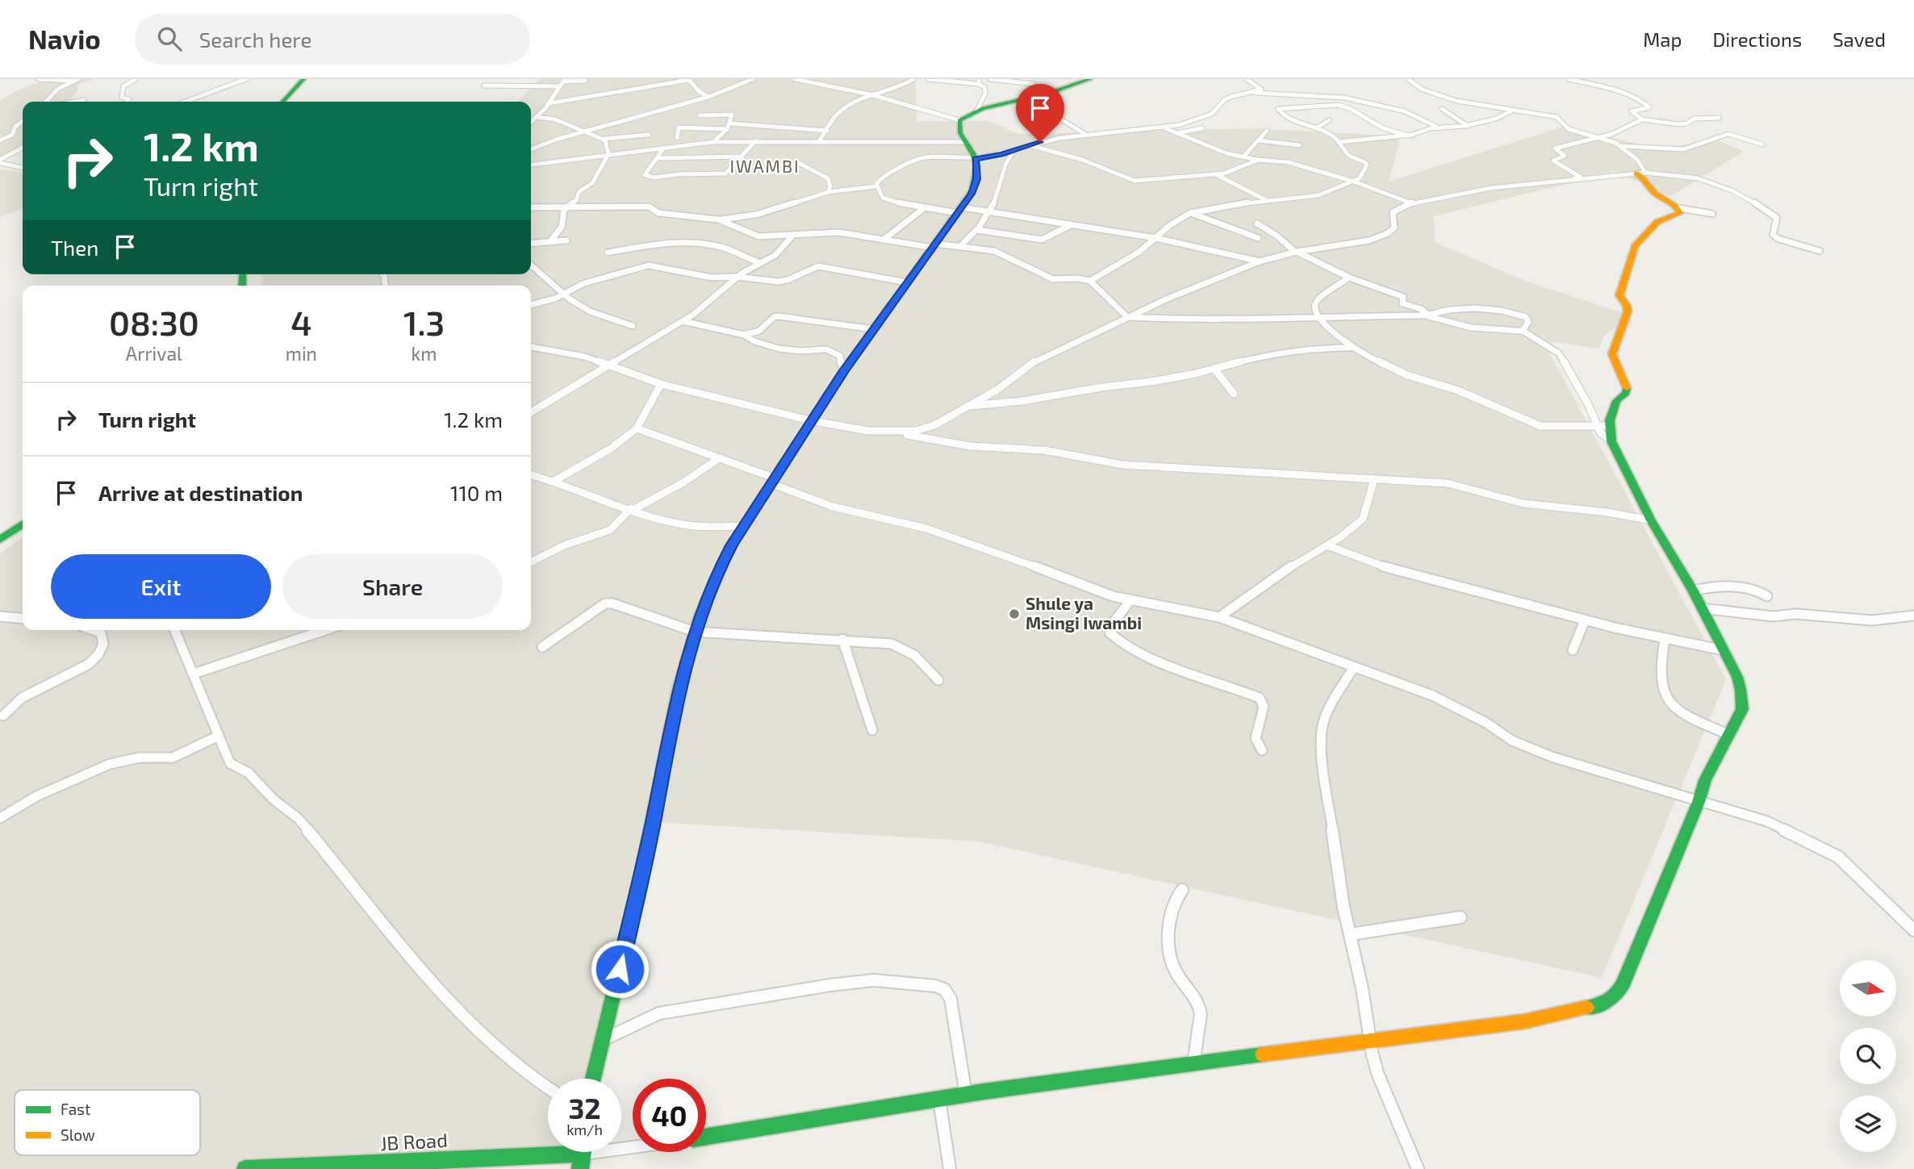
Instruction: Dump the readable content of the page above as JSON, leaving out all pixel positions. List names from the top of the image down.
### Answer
{
  "streets": {
    "main road": ["JB Road"]
  },
  "districts": ["IWAMBI"],
  "places": ["Shule ya Msingi Iwambi"],
  "legend": ["Fast", "Slow"],
  "north": "right",
  "page": {
    "header": "Navio",
    "search": "Search here",
    "nav": ["Map", "Directions", "Saved"],
    "turn": ["1.2 km", "Turn right"],
    "then": "Then",
    "eta": [
      "08:30",
      "Arrival",
      "4",
      "min",
      "1.3",
      "km"
    ],
    "list": [
      {
        "name": "Turn right",
        "value": "1.2 km"
      },
      {
        "name": "Arrive at destination",
        "value": "110 m"
      }
    ],
    "buttons": ["Exit", "Share"],
    "speed": "32 km/h",
    "limit": "40"
  }
}
